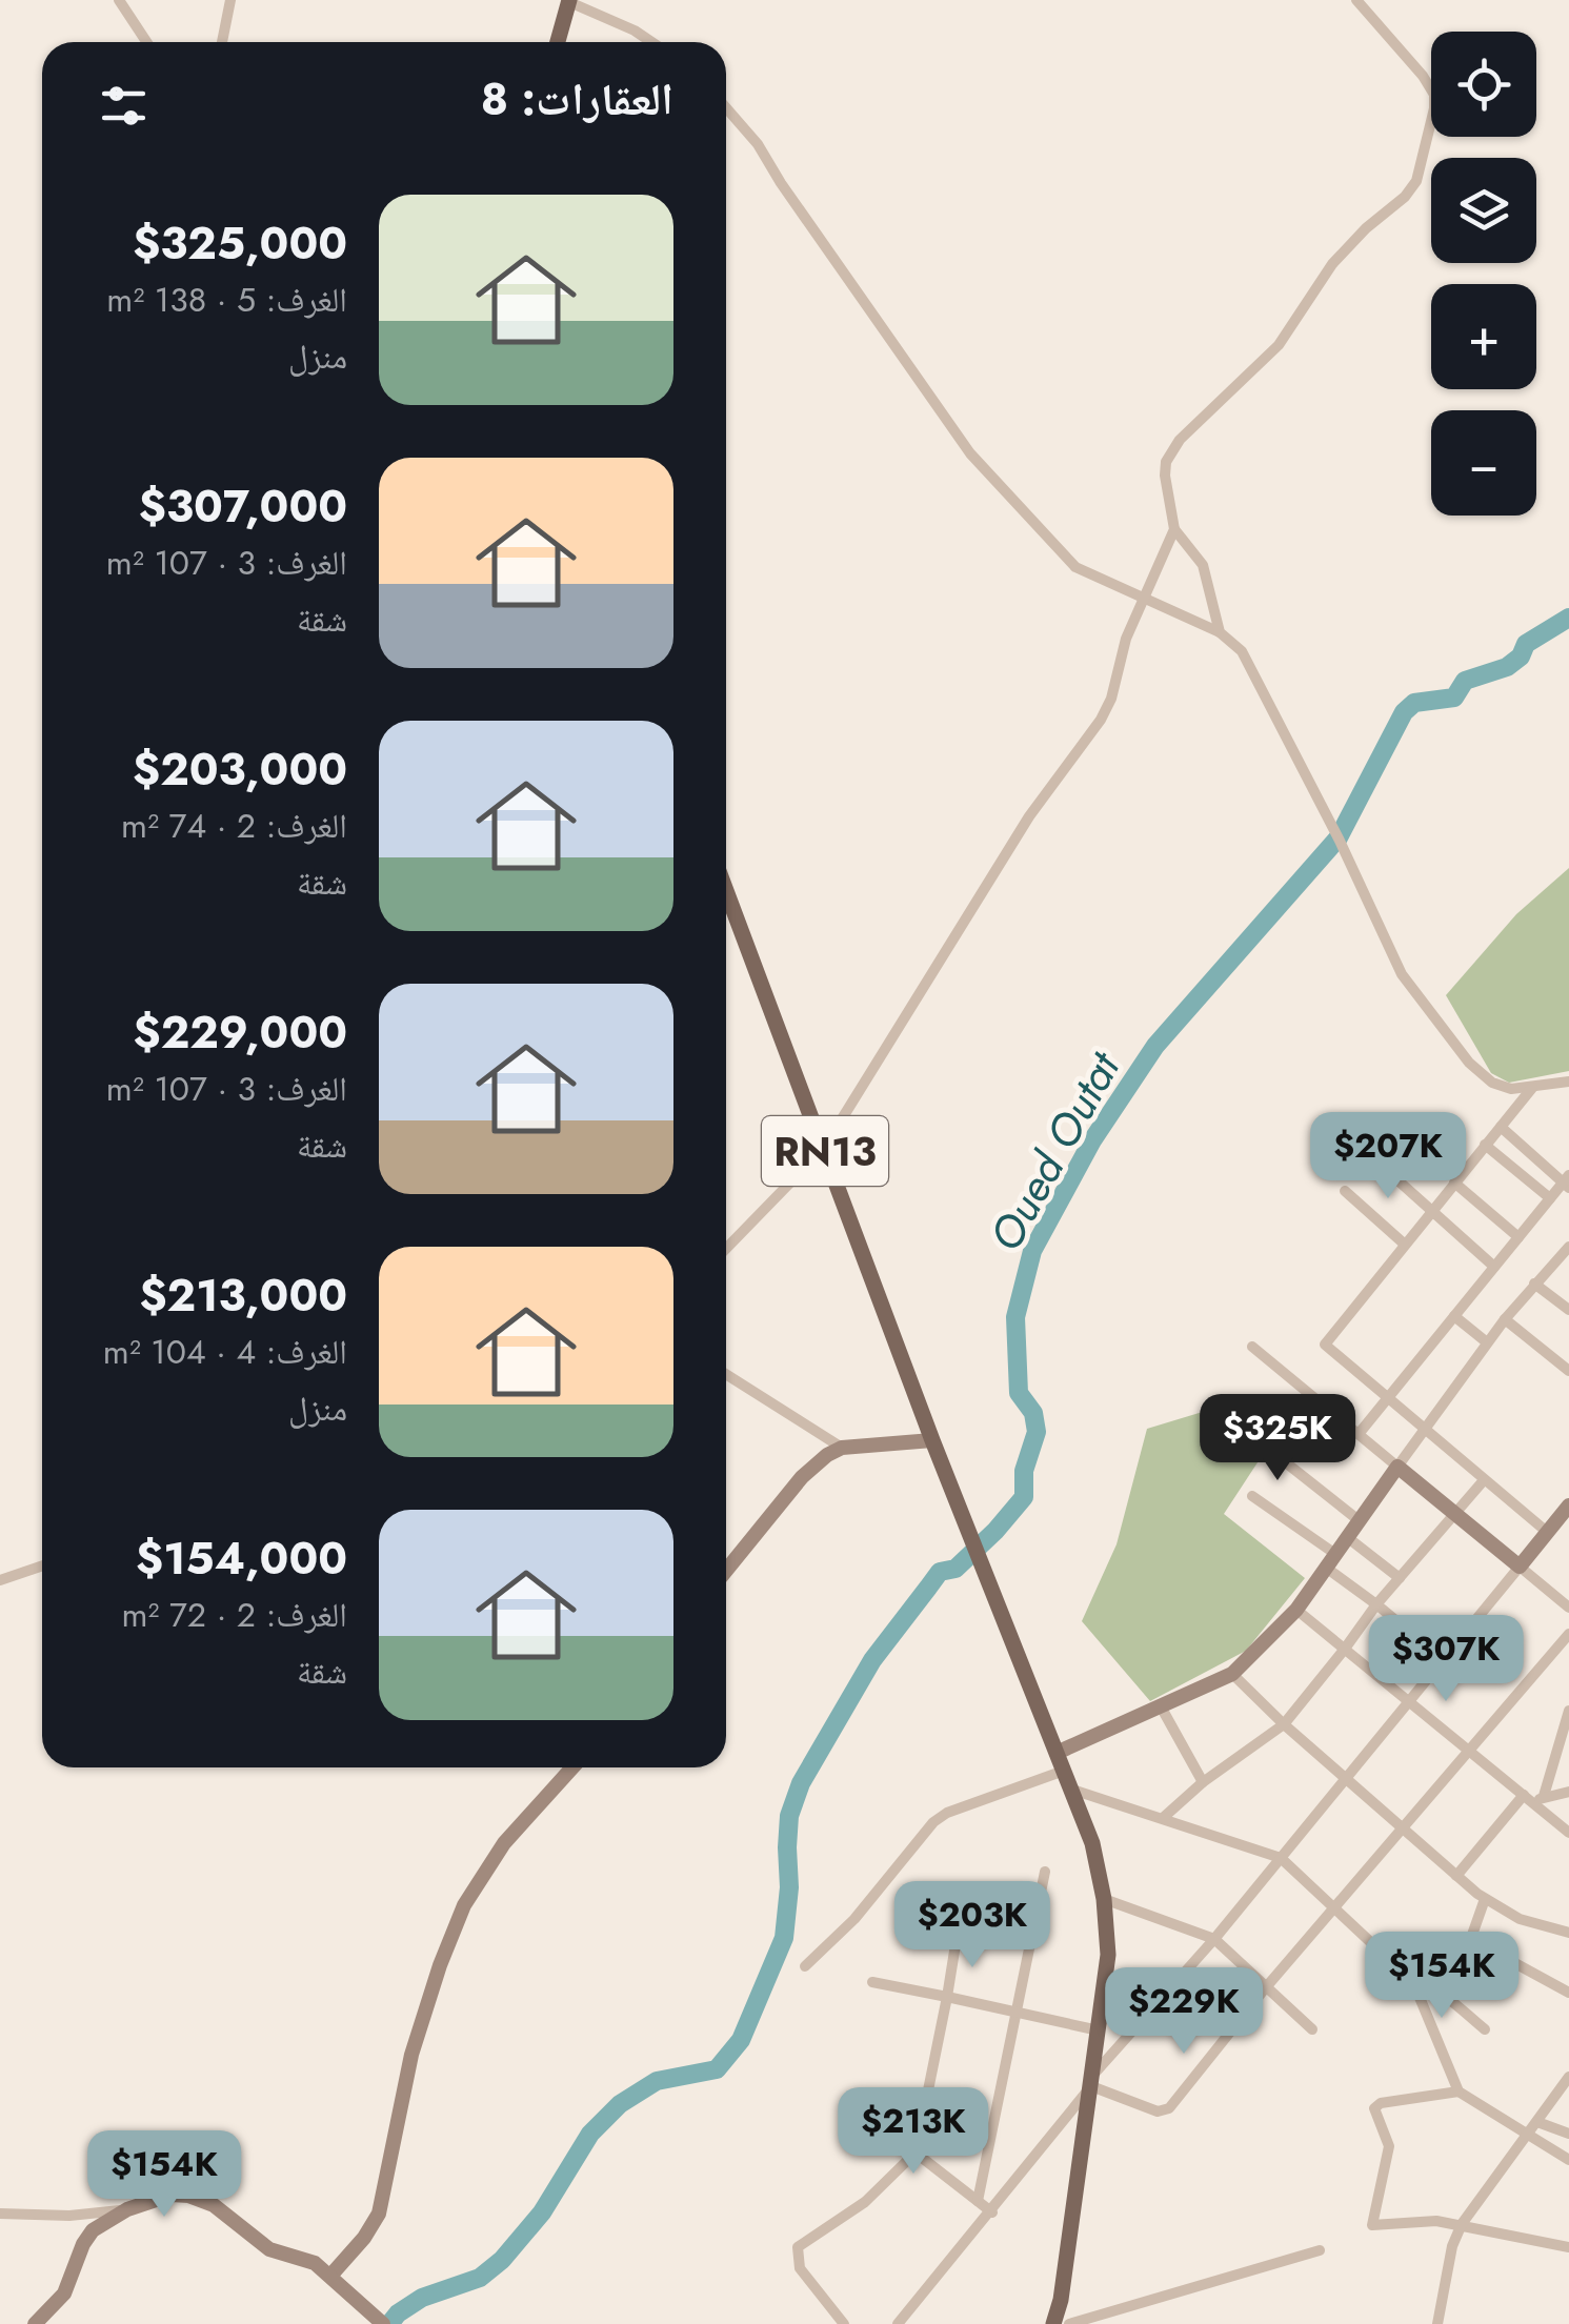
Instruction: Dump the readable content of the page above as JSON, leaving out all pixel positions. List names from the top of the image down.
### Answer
{
  "streets": {
    "main road": ["RN13"]
  },
  "water": ["Oued Outat"],
  "page": {
    "map_buttons": ["+", "−"],
    "heading": "العقارات: 8",
    "list": [
      {
        "name": "$325,000",
        "note": "الغرف: 5 · 138 m² · منزل"
      },
      {
        "name": "$307,000",
        "note": "الغرف: 3 · 107 m² · شقة"
      },
      {
        "name": "$203,000",
        "note": "الغرف: 2 · 74 m² · شقة"
      },
      {
        "name": "$229,000",
        "note": "الغرف: 3 · 107 m² · شقة"
      },
      {
        "name": "$213,000",
        "note": "الغرف: 4 · 104 m² · منزل"
      },
      {
        "name": "$154,000",
        "note": "الغرف: 2 · 72 m² · شقة"
      }
    ],
    "price": [
      "$207K",
      "$325K",
      "$307K",
      "$203K",
      "$154K",
      "$229K",
      "$213K",
      "$154K"
    ]
  }
}
